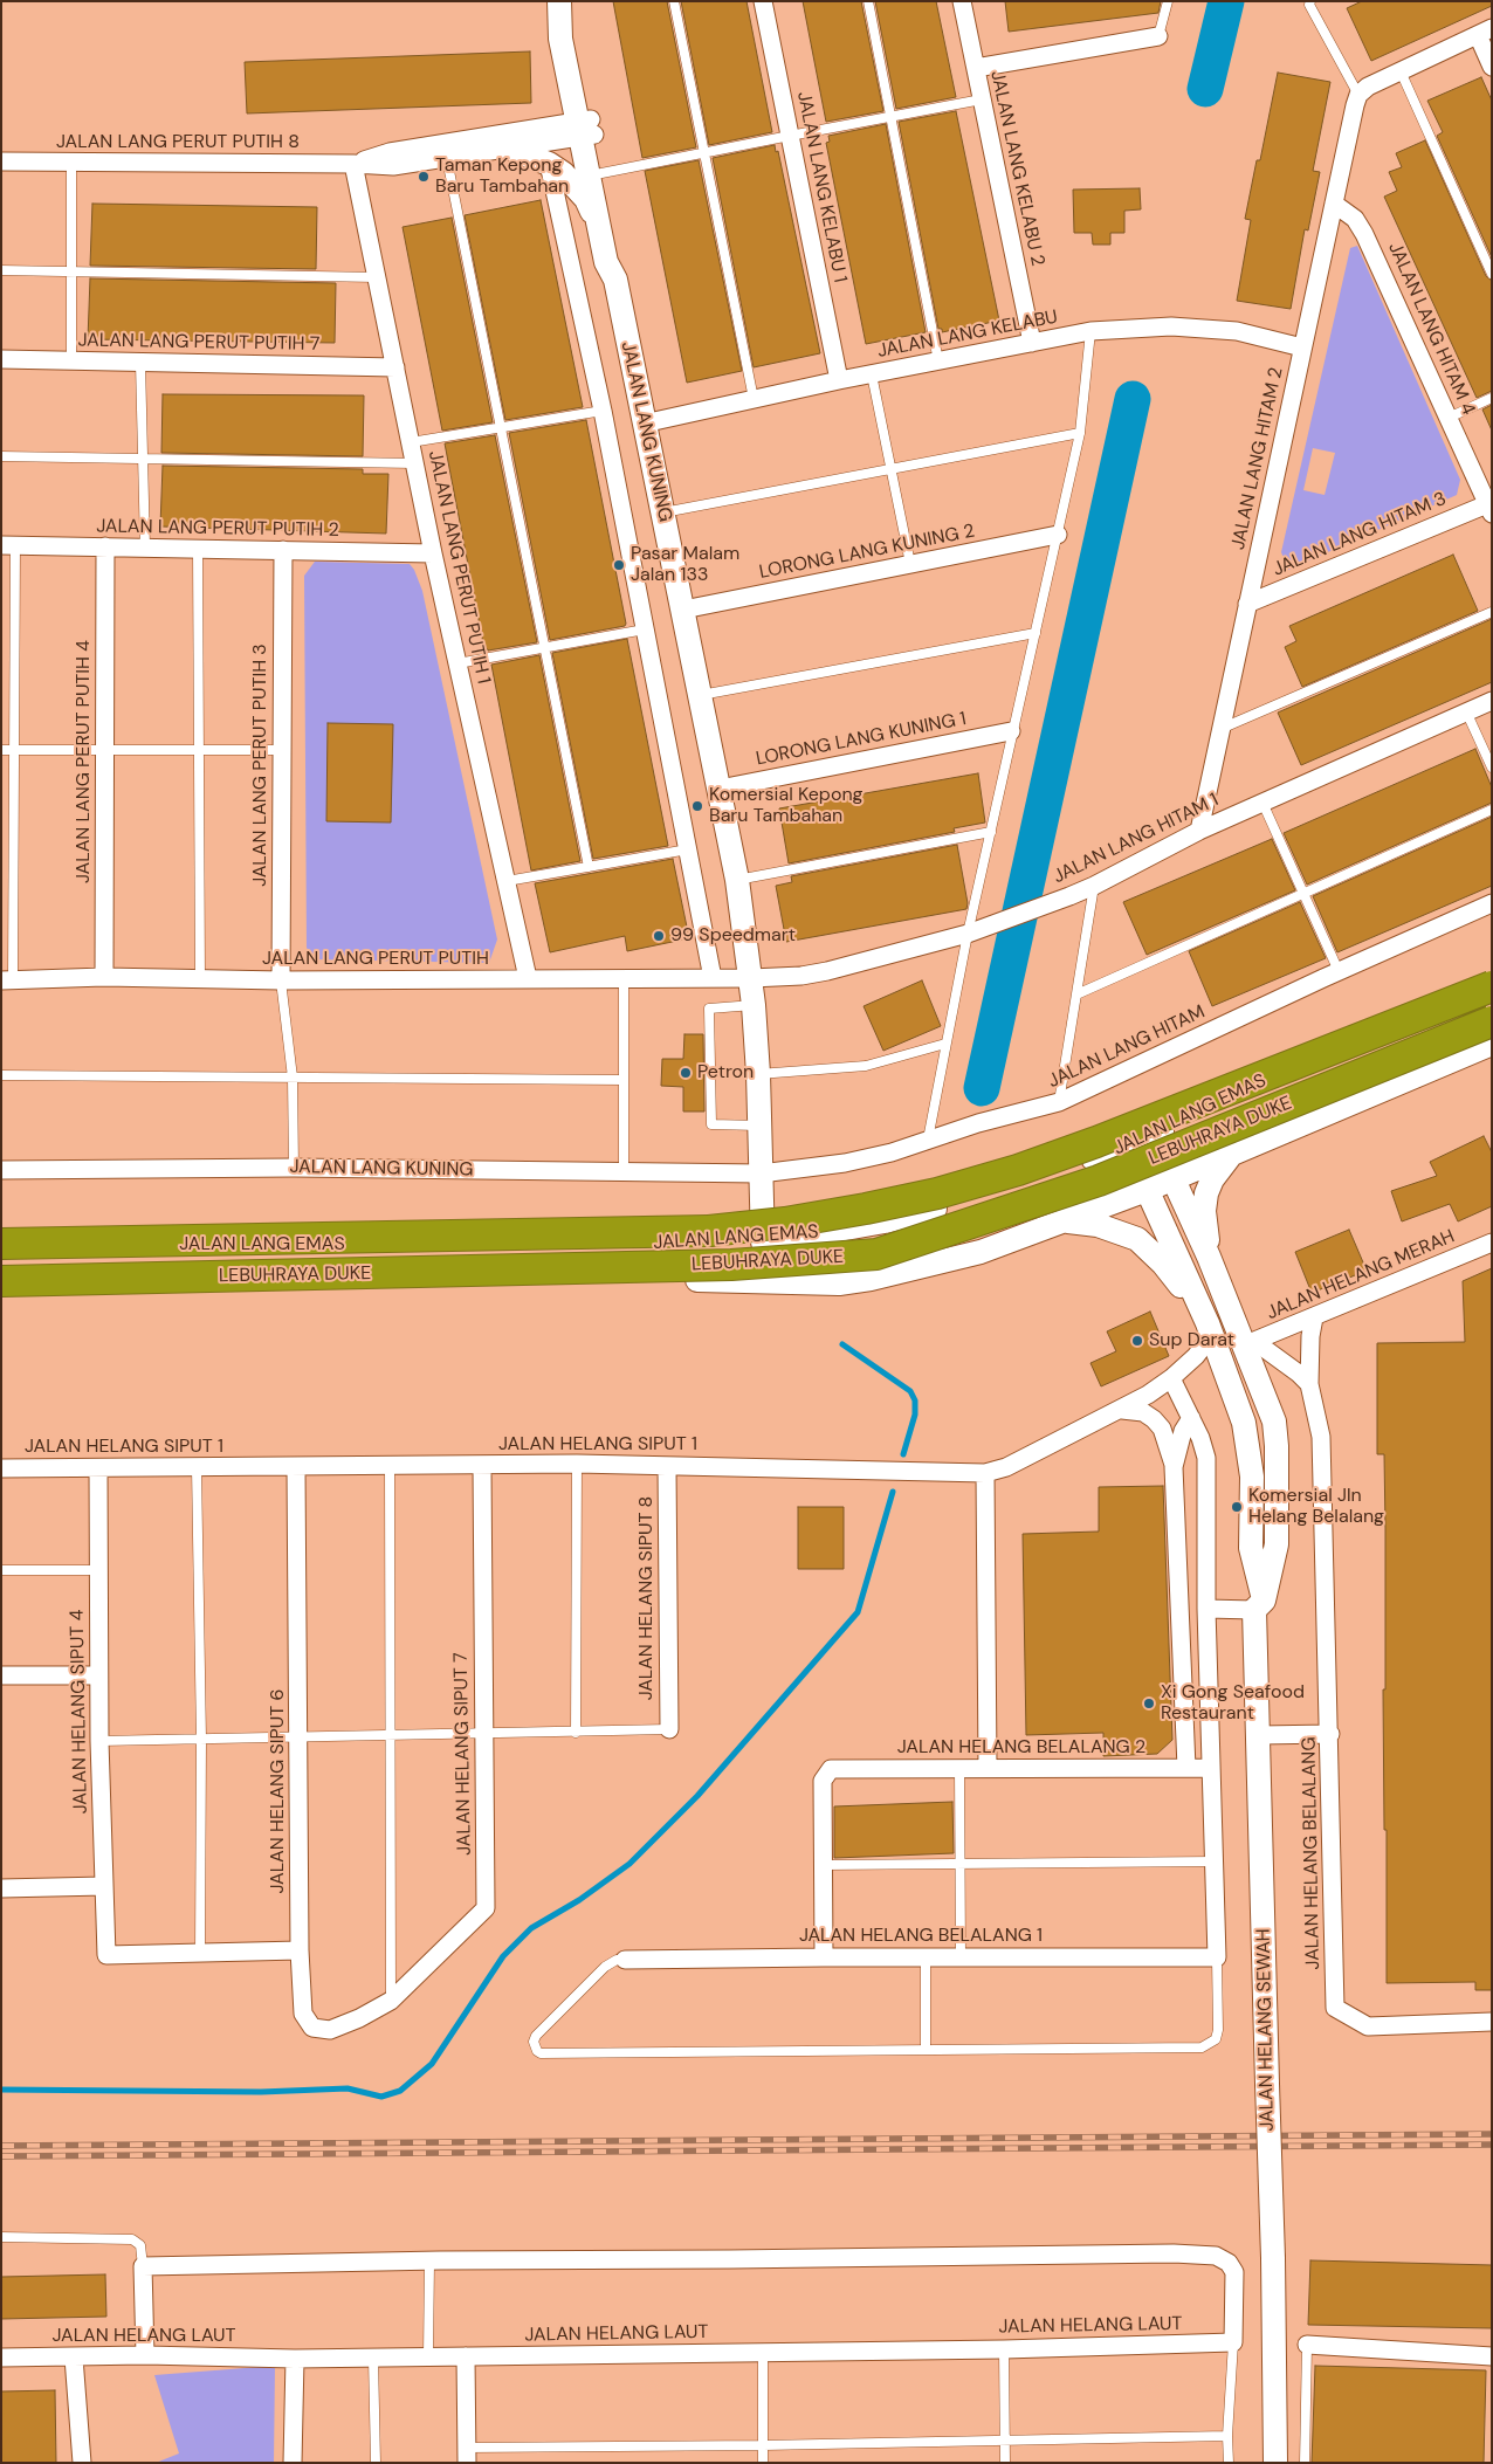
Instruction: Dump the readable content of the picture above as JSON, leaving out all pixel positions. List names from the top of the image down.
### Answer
{
  "streets": {
    "highway": ["LEBUHRAYA DUKE"],
    "main road": ["JALAN LANG KUNING", "JALAN LANG EMAS", "JALAN HELANG SEWAH"],
    "street": [
      "JALAN LANG PERUT PUTIH 8",
      "JALAN LANG KELABU 2",
      "JALAN LANG KELABU 1",
      "JALAN LANG HITAM 4",
      "JALAN LANG KELABU",
      "JALAN LANG PERUT PUTIH 7",
      "JALAN LANG HITAM 2",
      "JALAN LANG PERUT PUTIH 2",
      "JALAN LANG HITAM 3",
      "LORONG LANG KUNING 2",
      "JALAN LANG PERUT PUTIH 1",
      "LORONG LANG KUNING 1",
      "JALAN LANG PERUT PUTIH 4",
      "JALAN LANG PERUT PUTIH 3",
      "JALAN LANG HITAM 1",
      "JALAN LANG PERUT PUTIH",
      "JALAN LANG HITAM",
      "JALAN HELANG MERAH",
      "JALAN HELANG SIPUT 1",
      "JALAN HELANG SIPUT 8",
      "JALAN HELANG SIPUT 4",
      "JALAN HELANG BELALANG 2",
      "JALAN HELANG SIPUT 7",
      "JALAN HELANG SIPUT 6",
      "JALAN HELANG BELALANG",
      "JALAN HELANG BELALANG 1",
      "JALAN HELANG LAUT"
    ]
  },
  "crossings": [
    ["JALAN LANG PERUT PUTIH 8", "JALAN LANG KUNING"],
    ["JALAN LANG PERUT PUTIH 8", "JALAN LANG PERUT PUTIH 1"],
    ["JALAN LANG KELABU 2", "JALAN LANG KELABU"],
    ["JALAN LANG KELABU 1", "JALAN LANG KELABU"],
    ["JALAN LANG HITAM 4", "JALAN LANG HITAM 2"],
    ["JALAN LANG HITAM 4", "JALAN LANG HITAM 3"],
    ["JALAN LANG KELABU", "JALAN LANG KUNING"],
    ["JALAN LANG KELABU", "JALAN LANG HITAM 2"],
    ["JALAN LANG PERUT PUTIH 7", "JALAN LANG PERUT PUTIH 1"],
    ["JALAN LANG KUNING", "LORONG LANG KUNING 2"],
    ["JALAN LANG KUNING", "LORONG LANG KUNING 1"],
    ["JALAN LANG KUNING", "JALAN LANG HITAM 1"],
    ["JALAN LANG KUNING", "JALAN LANG PERUT PUTIH"],
    ["JALAN LANG KUNING", "JALAN LANG HITAM"],
    ["JALAN LANG KUNING", "JALAN LANG EMAS"],
    ["JALAN LANG HITAM 2", "JALAN LANG HITAM 3"],
    ["JALAN LANG HITAM 2", "JALAN LANG HITAM 1"],
    ["JALAN LANG PERUT PUTIH 2", "JALAN LANG PERUT PUTIH 1"],
    ["JALAN LANG PERUT PUTIH 2", "JALAN LANG PERUT PUTIH 4"],
    ["JALAN LANG PERUT PUTIH 2", "JALAN LANG PERUT PUTIH 3"],
    ["JALAN LANG PERUT PUTIH 1", "JALAN LANG PERUT PUTIH"],
    ["JALAN LANG PERUT PUTIH 4", "JALAN LANG PERUT PUTIH"],
    ["JALAN LANG PERUT PUTIH 3", "JALAN LANG PERUT PUTIH"],
    ["JALAN LANG HITAM 1", "JALAN LANG PERUT PUTIH"],
    ["JALAN LANG EMAS", "LEBUHRAYA DUKE"],
    ["JALAN LANG EMAS", "JALAN HELANG SEWAH"],
    ["JALAN HELANG MERAH", "JALAN HELANG BELALANG"],
    ["JALAN HELANG MERAH", "JALAN HELANG SEWAH"],
    ["JALAN HELANG SIPUT 1", "JALAN HELANG SIPUT 8"],
    ["JALAN HELANG SIPUT 1", "JALAN HELANG SIPUT 4"],
    ["JALAN HELANG SIPUT 1", "JALAN HELANG SIPUT 7"],
    ["JALAN HELANG SIPUT 1", "JALAN HELANG SIPUT 6"],
    ["JALAN HELANG SIPUT 1", "JALAN HELANG SEWAH"],
    ["JALAN HELANG SIPUT 7", "JALAN HELANG SIPUT 6"]
  ],
  "places": [
    "Taman Kepong Baru Tambahan",
    "Pasar Malam Jalan 133",
    "Komersial Kepong Baru Tambahan",
    "99 Speedmart",
    "Petron",
    "Sup Darat",
    "Komersial Jln Helang Belalang",
    "Xi Gong Seafood Restaurant"
  ]
}
